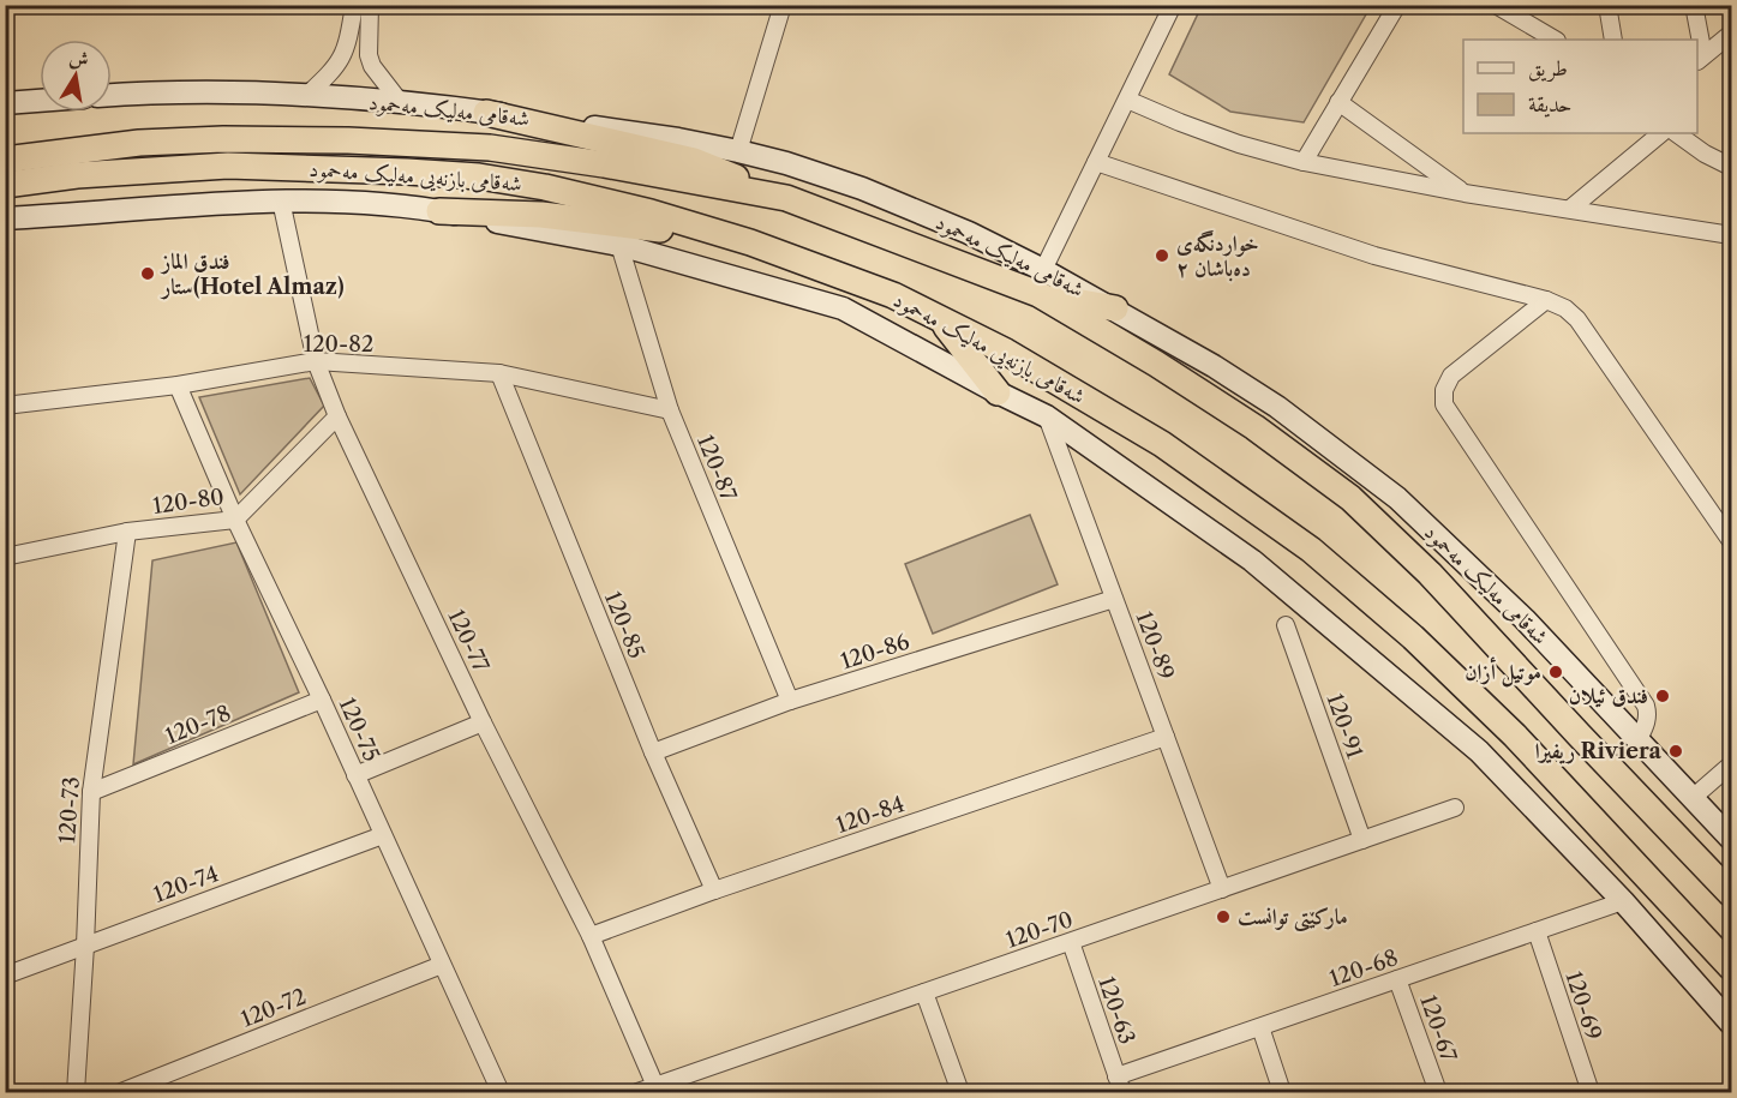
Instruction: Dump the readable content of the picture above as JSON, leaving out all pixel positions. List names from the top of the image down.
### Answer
{
  "streets": {
    "highway": ["شەقامی بازنەیی مەلیک مەحمود"],
    "main road": ["شەقامی مەلیک مەحمود"],
    "street": [
      "120-82",
      "120-87",
      "120-80",
      "120-85",
      "120-77",
      "120-89",
      "120-86",
      "120-78",
      "120-91",
      "120-75",
      "120-73",
      "120-84",
      "120-74",
      "120-70",
      "120-68",
      "120-69",
      "120-72",
      "120-63",
      "120-67"
    ]
  },
  "crossings": [
    ["شەقامی مەلیک مەحمود", "شەقامی بازنەیی مەلیک مەحمود"],
    ["120-82", "120-87"],
    ["120-82", "120-85"],
    ["120-82", "120-77"],
    ["120-82", "120-75"],
    ["120-87", "120-86"],
    ["120-80", "120-77"],
    ["120-80", "120-75"],
    ["120-80", "120-73"],
    ["120-85", "120-86"],
    ["120-85", "120-84"],
    ["120-77", "120-84"],
    ["120-77", "120-70"],
    ["120-89", "120-86"],
    ["120-89", "120-84"],
    ["120-89", "120-70"],
    ["120-78", "120-75"],
    ["120-78", "120-73"],
    ["120-91", "120-70"],
    ["120-75", "120-74"],
    ["120-75", "120-72"],
    ["120-73", "120-74"],
    ["120-70", "120-63"],
    ["120-68", "120-69"],
    ["120-68", "120-63"],
    ["120-68", "120-67"]
  ],
  "places": [
    "خواردنگەی دەباشان ٢",
    "فندق الماز ستار(Hotel Almaz)",
    "موتيل أزان",
    "فندق ئيلان",
    "ریفیرا Riviera",
    "مارکێتی توانست"
  ],
  "legend": ["طريق", "حديقة"],
  "north": "top"
}
